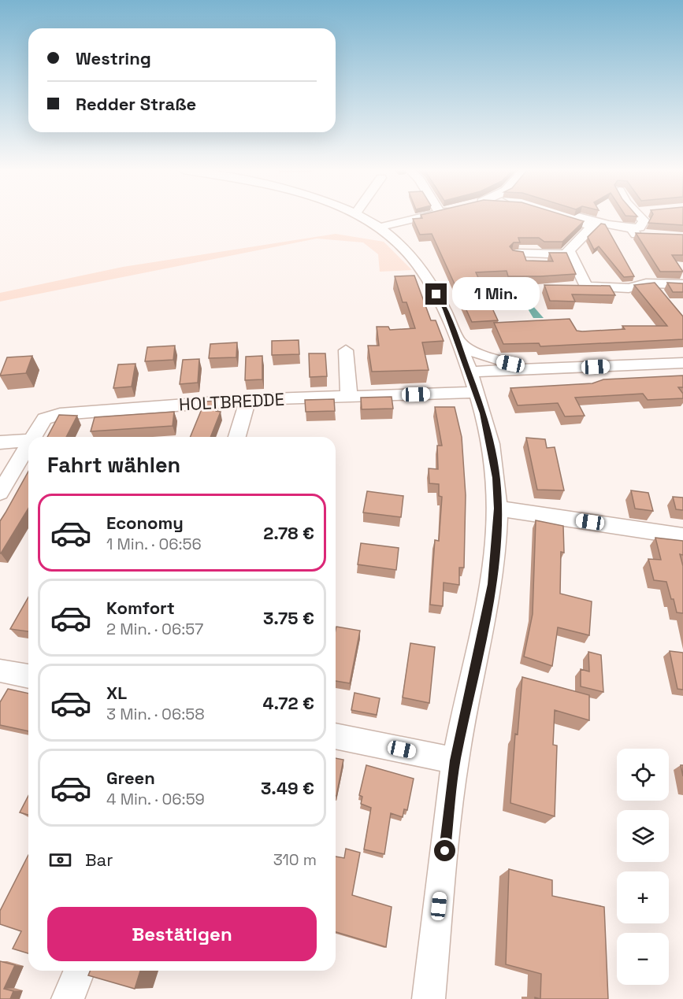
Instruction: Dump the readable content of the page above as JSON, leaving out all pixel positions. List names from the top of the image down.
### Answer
{
  "streets": {
    "street": ["HOLTBREDDE"]
  },
  "page": {
    "banner": ["Westring", "Redder Straße"],
    "bubble": "1 Min.",
    "heading": "Fahrt wählen",
    "list": [
      {
        "name": "Economy",
        "note": "1 Min. · 06:56",
        "value": "2.78 €"
      },
      {
        "name": "Komfort",
        "note": "2 Min. · 06:57",
        "value": "3.75 €"
      },
      {
        "name": "XL",
        "note": "3 Min. · 06:58",
        "value": "4.72 €"
      },
      {
        "name": "Green",
        "note": "4 Min. · 06:59",
        "value": "3.49 €"
      }
    ],
    "map_buttons": ["+", "−"],
    "pay": ["Bar", "310 m"],
    "buttons": "Bestätigen"
  }
}
